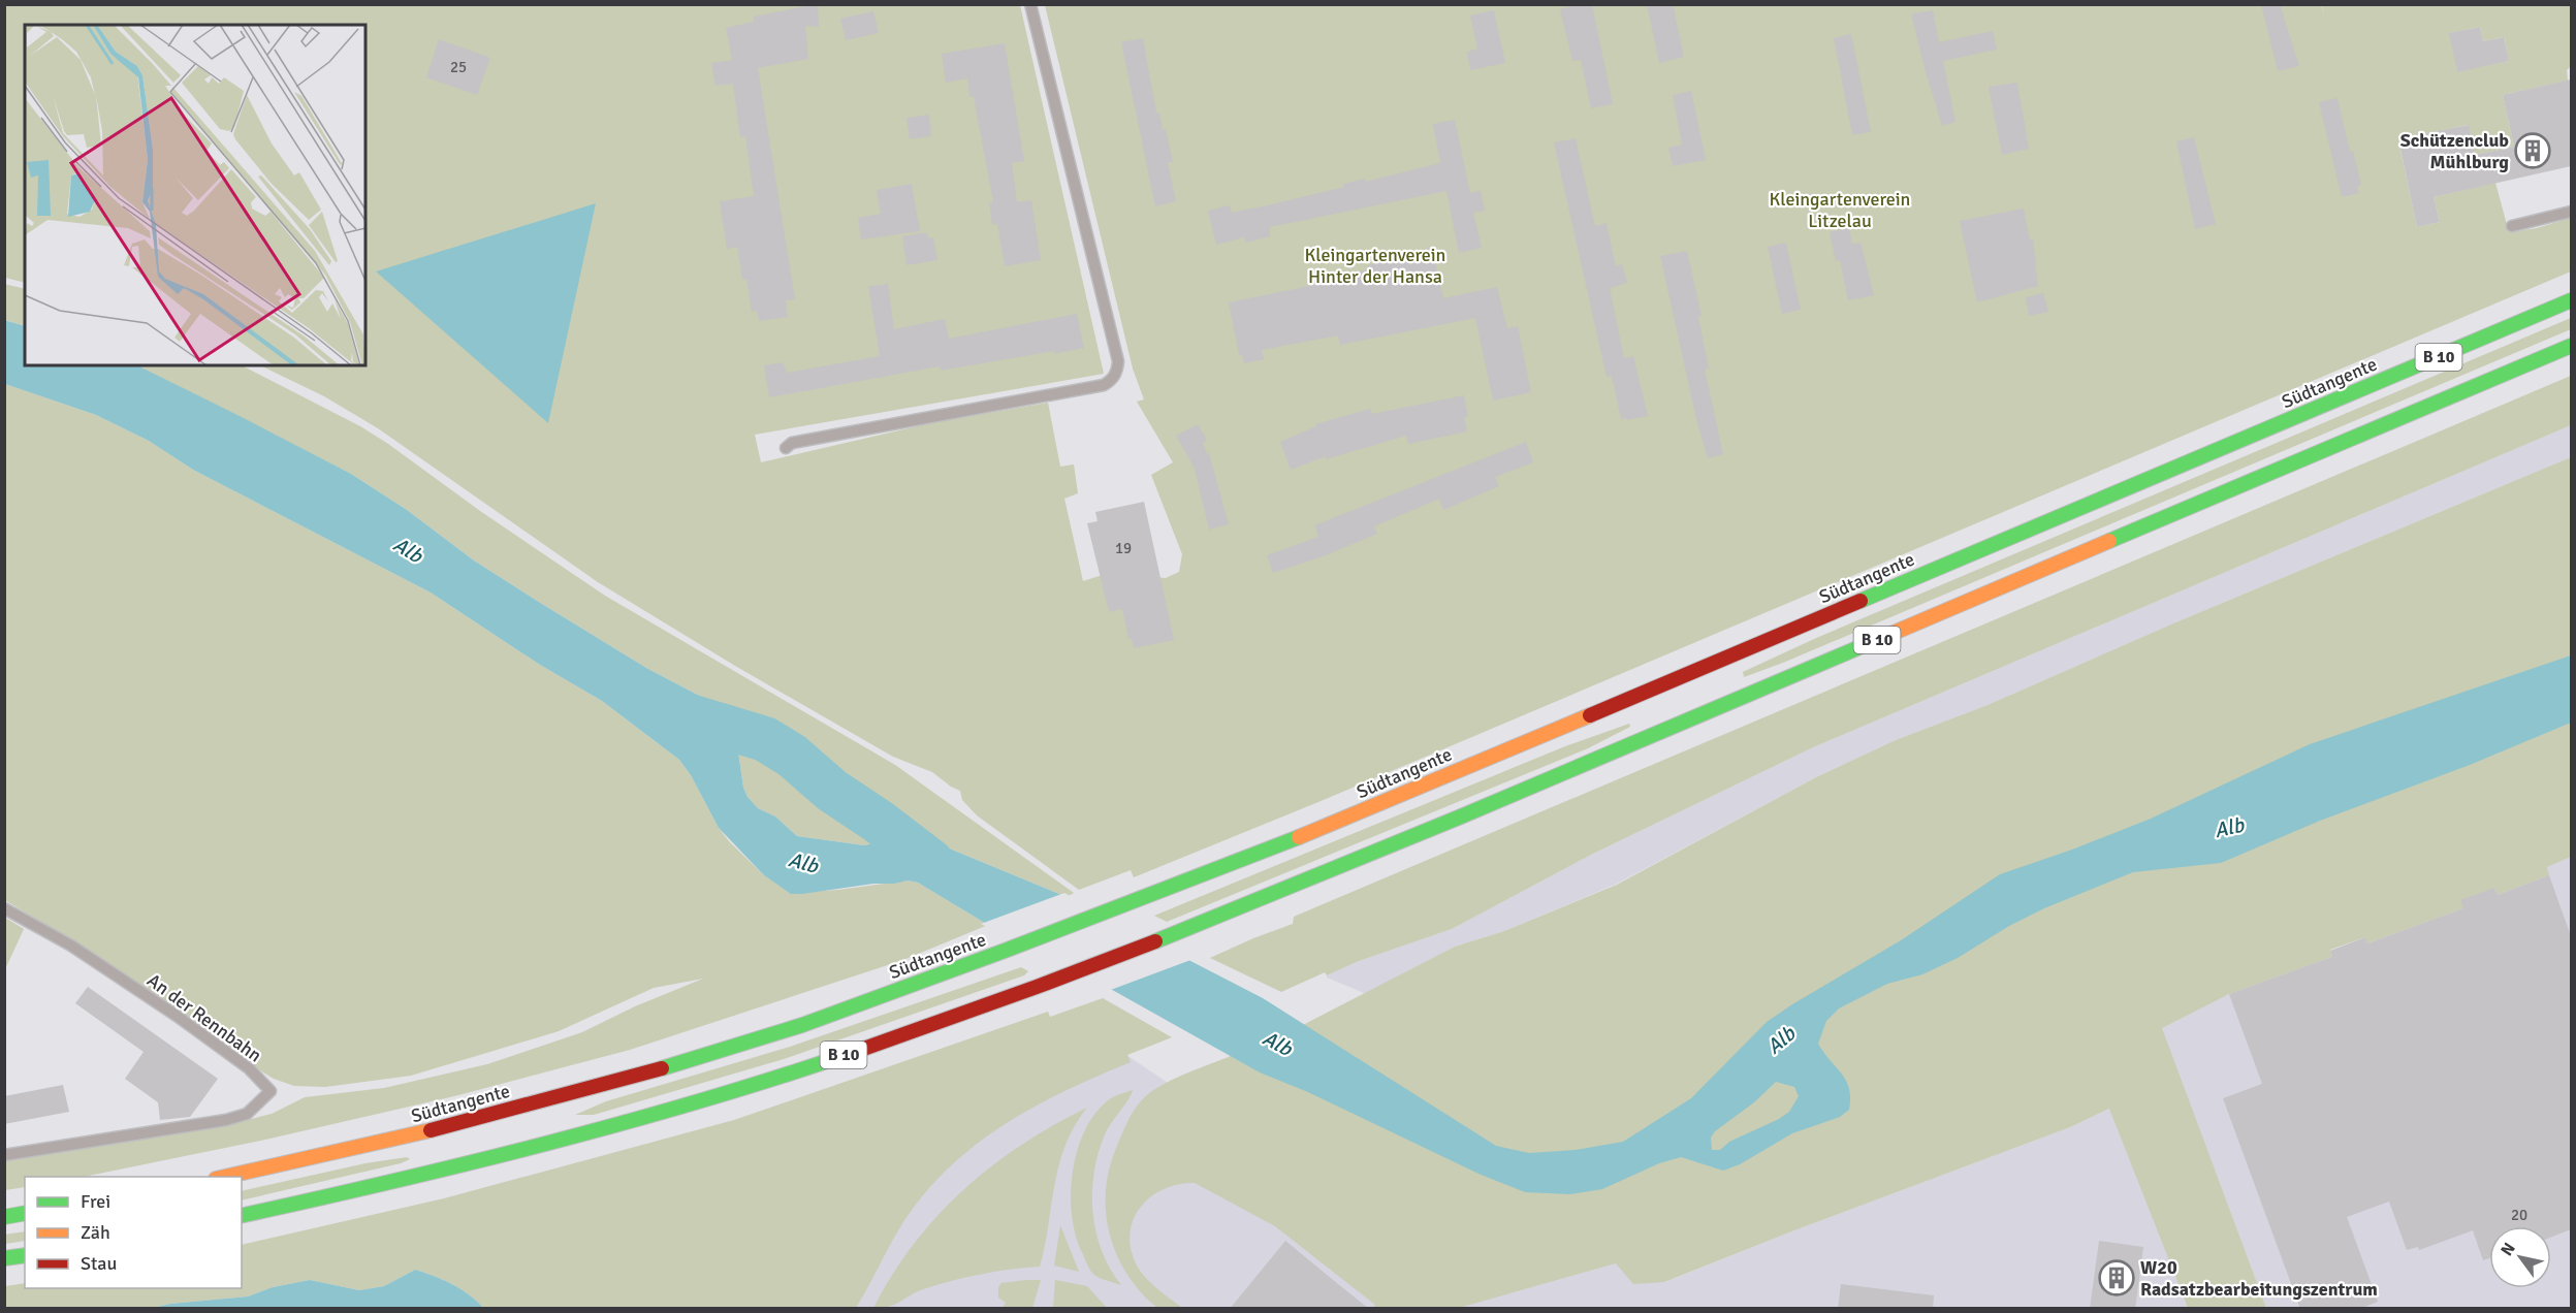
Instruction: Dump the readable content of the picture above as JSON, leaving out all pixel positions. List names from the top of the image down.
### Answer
{
  "streets": {
    "highway": ["B 10", "Südtangente"],
    "lane": ["An der Rennbahn"]
  },
  "water": ["Alb"],
  "parks": ["Kleingartenverein Litzelau", "Kleingartenverein Hinter der Hansa"],
  "places": {
    "building": ["Schützenclub Mühlburg", "W20 Radsatzbearbeitungszentrum"]
  },
  "house_numbers": ["25", "19", "20"],
  "legend": ["Frei", "Zäh", "Stau"],
  "north": "top left"
}
